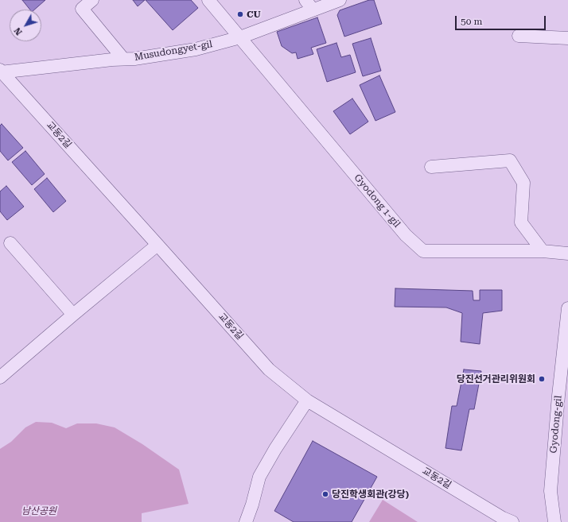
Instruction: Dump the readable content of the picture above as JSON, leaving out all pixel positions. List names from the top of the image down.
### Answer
{
  "streets": {
    "street": [
      "Musudongyet-gil",
      "교동2길",
      "Gyodong 1-gil",
      "Gyodong-gil"
    ]
  },
  "crossings": [
    ["Musudongyet-gil", "교동2길"],
    ["Musudongyet-gil", "Gyodong 1-gil"]
  ],
  "parks": ["남산공원"],
  "places": ["CU", "당진선거관리위원회", "당진학생회관(강당)"],
  "scale_bar": "50 m",
  "north": "bottom left"
}
